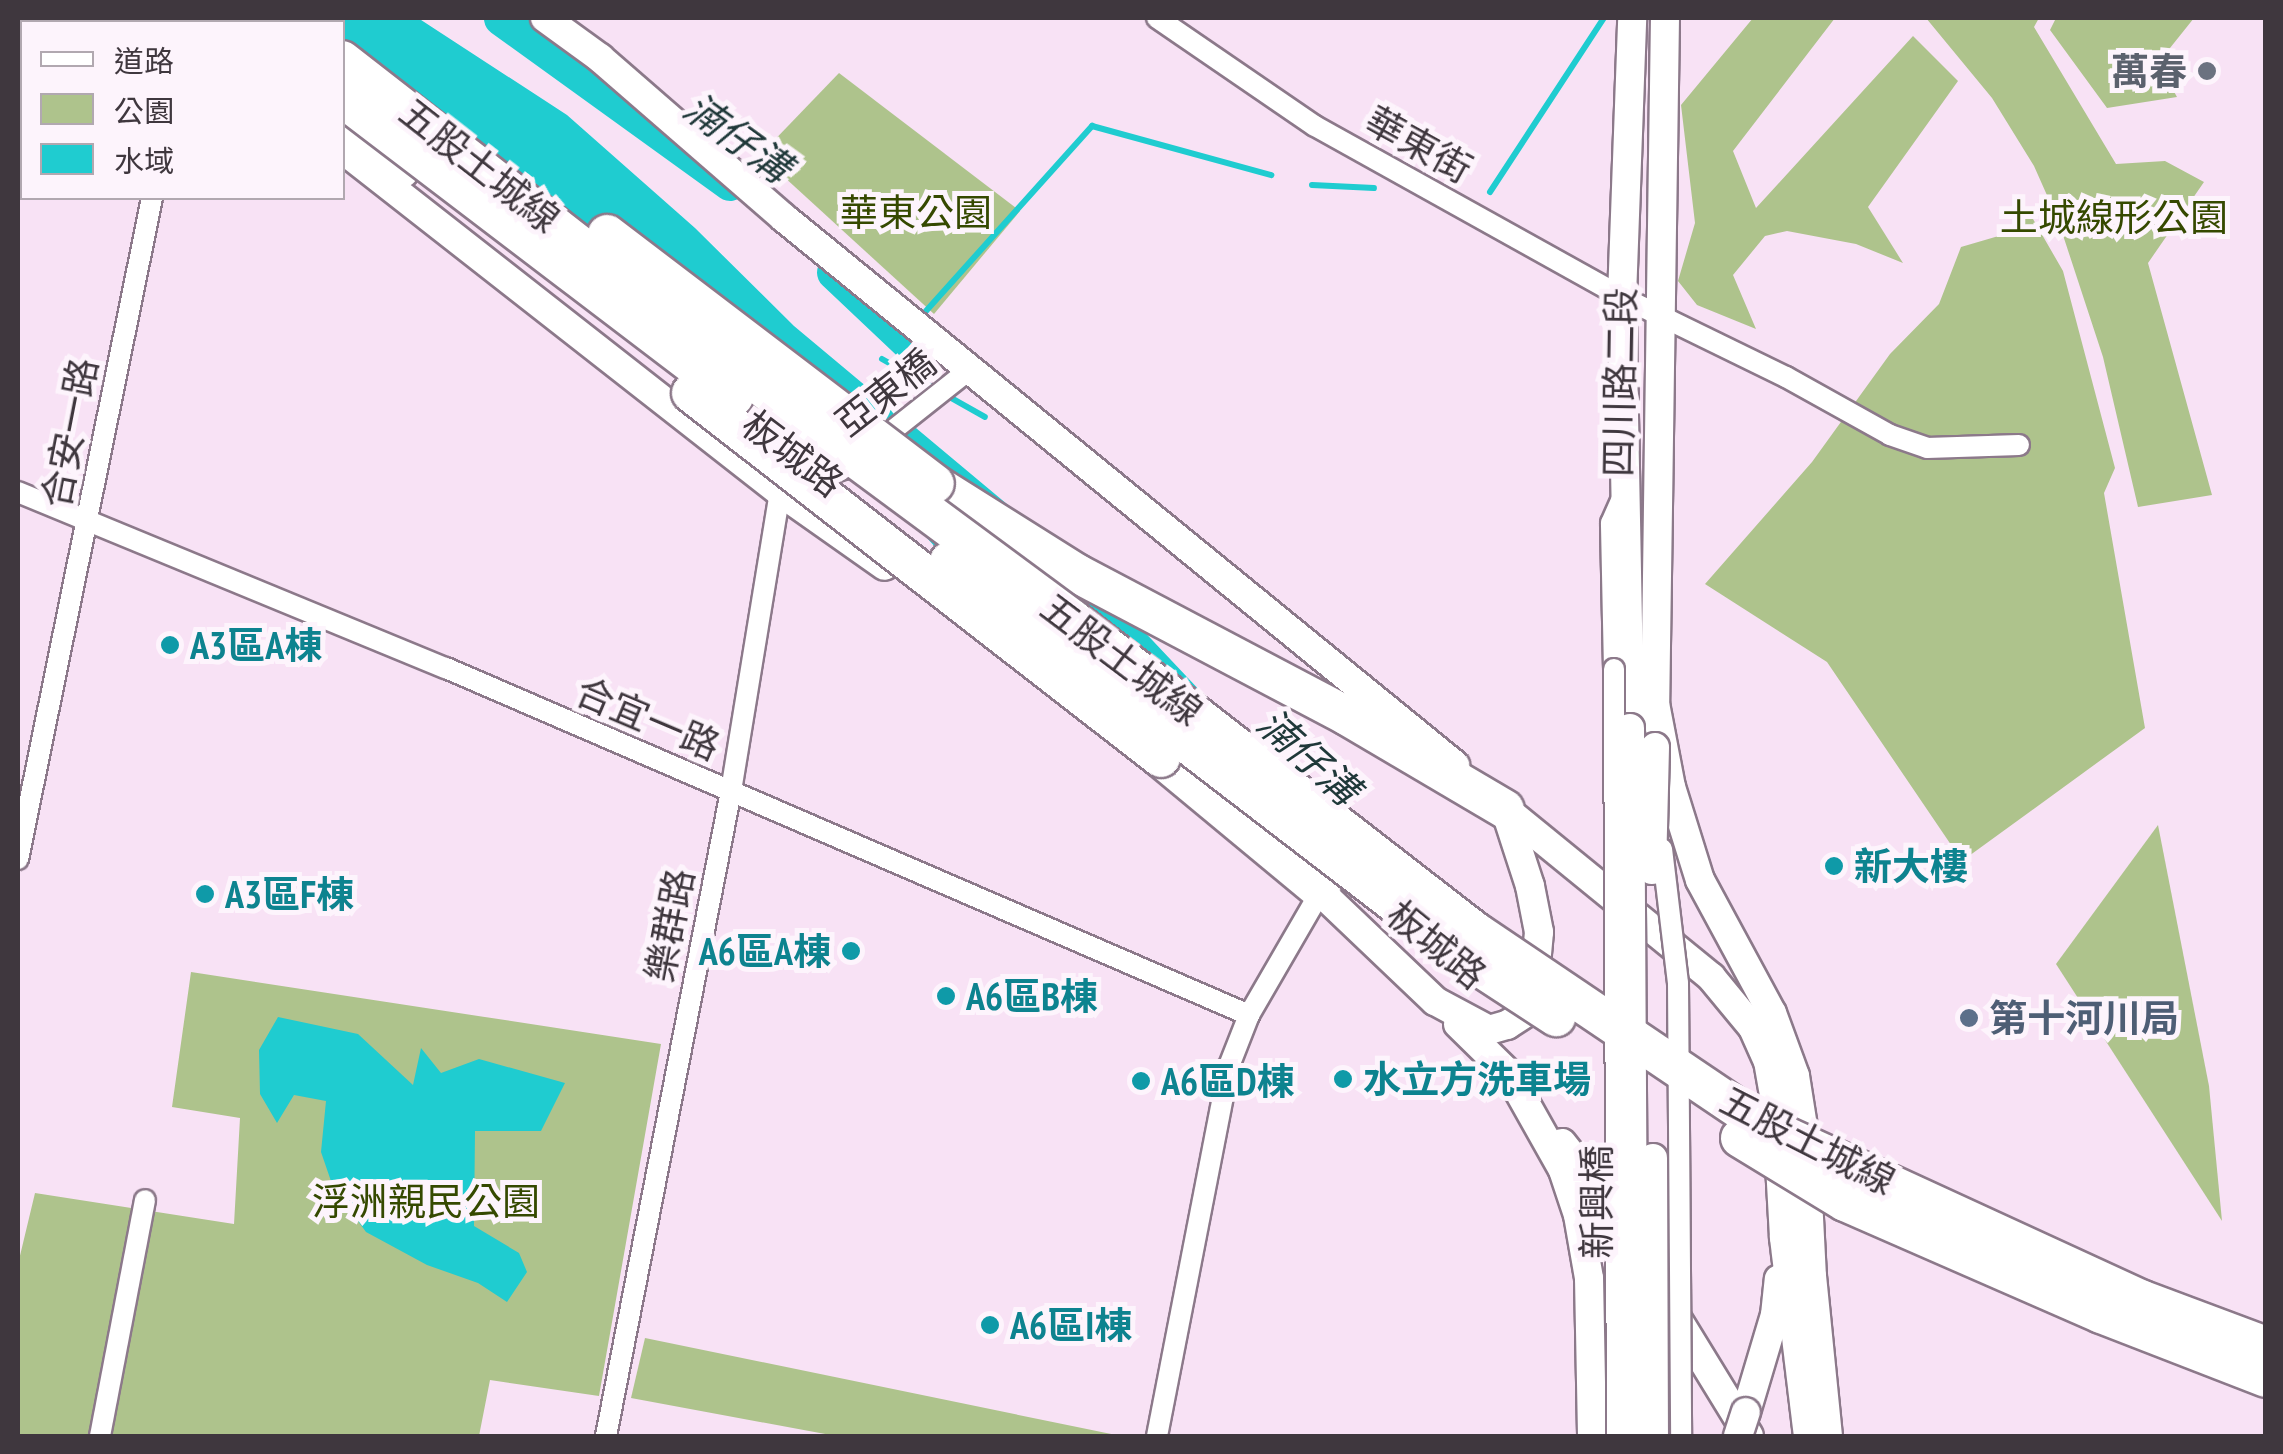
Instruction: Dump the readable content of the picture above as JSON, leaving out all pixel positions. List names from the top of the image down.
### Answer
{
  "streets": {
    "highway": ["五股土城線"],
    "main road": ["四川路二段", "板城路", "新興橋"],
    "street": [
      "華東街",
      "亞東橋",
      "合安一路",
      "合宜一路",
      "樂群路"
    ]
  },
  "crossings": [
    ["華東街", "四川路二段"],
    ["四川路二段", "新興橋"],
    ["亞東橋", "板城路"],
    ["亞東橋", "樂群路"],
    ["合安一路", "合宜一路"],
    ["板城路", "樂群路"],
    ["合宜一路", "樂群路"]
  ],
  "water": ["湳仔溝"],
  "parks": ["華東公園", "土城線形公園", "浮洲親民公園"],
  "places": [
    "萬春",
    "A3區A棟",
    "新大樓",
    "A3區F棟",
    "A6區A棟",
    "A6區B棟",
    "第十河川局",
    "水立方洗車場",
    "A6區D棟",
    "A6區I棟"
  ],
  "legend": ["道路", "公園", "水域"]
}
